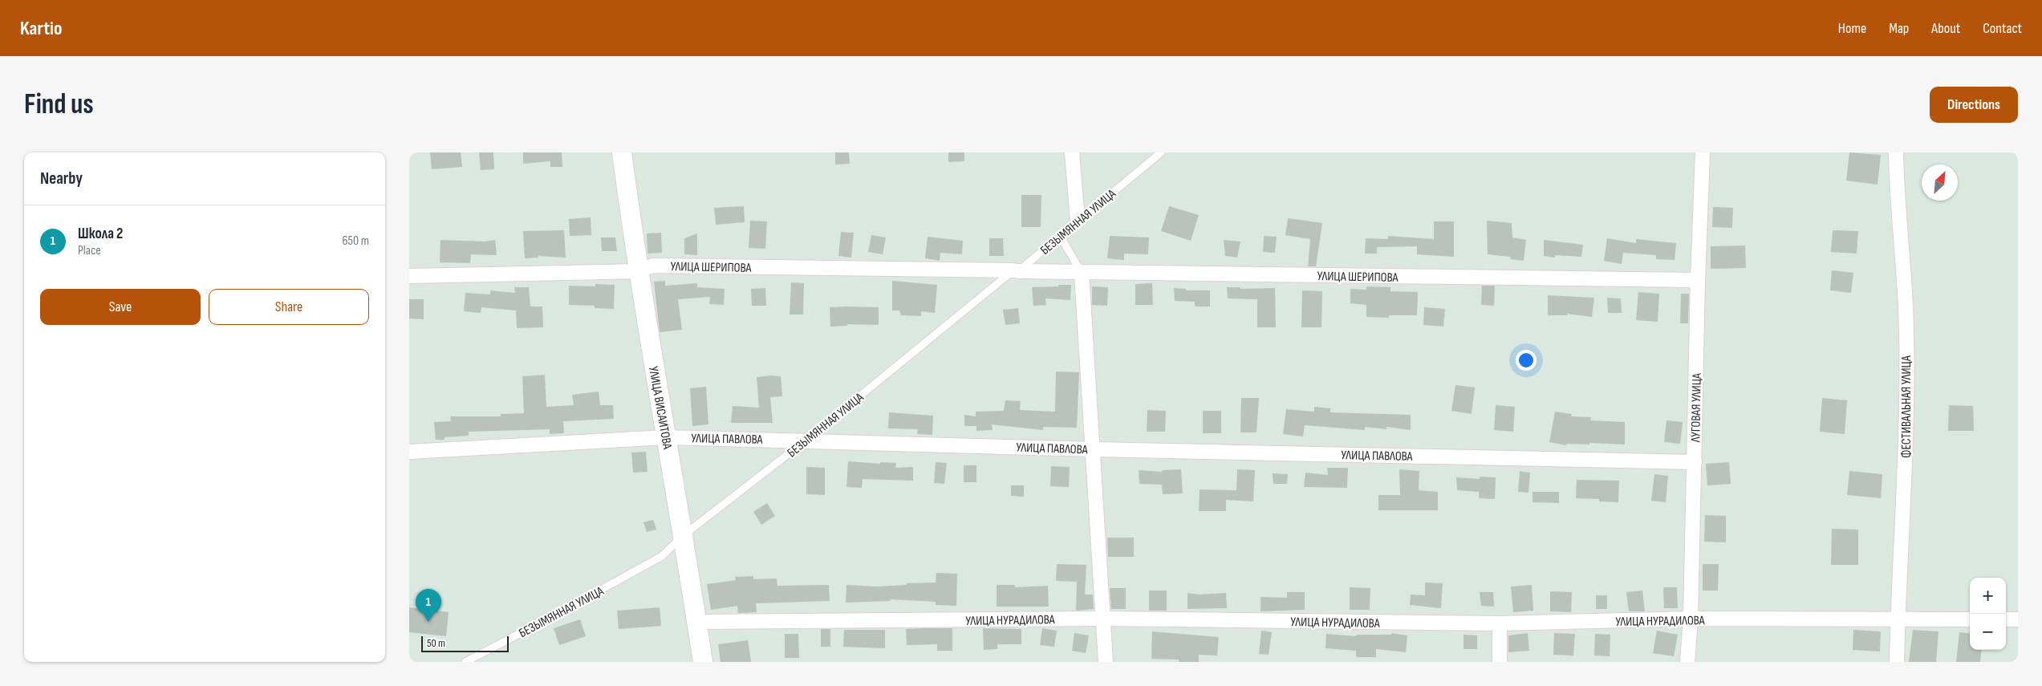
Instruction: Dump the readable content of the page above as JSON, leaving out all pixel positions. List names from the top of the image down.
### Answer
{
  "streets": {
    "street": [
      "УЛИЦА ШЕРИПОВА",
      "ФЕСТИВАЛЬНАЯ УЛИЦА",
      "УЛИЦА ВИСАИТОВА",
      "ЛУГОВАЯ УЛИЦА",
      "УЛИЦА ПАВЛОВА",
      "УЛИЦА НУРАДИЛОВА"
    ],
    "lane": ["БЕЗЫМЯННАЯ УЛИЦА"]
  },
  "crossings": [
    ["БЕЗЫМЯННАЯ УЛИЦА", "УЛИЦА ШЕРИПОВА"],
    ["БЕЗЫМЯННАЯ УЛИЦА", "УЛИЦА ВИСАИТОВА"],
    ["БЕЗЫМЯННАЯ УЛИЦА", "УЛИЦА ПАВЛОВА"],
    ["УЛИЦА ШЕРИПОВА", "УЛИЦА ВИСАИТОВА"],
    ["УЛИЦА ШЕРИПОВА", "ЛУГОВАЯ УЛИЦА"],
    ["ФЕСТИВАЛЬНАЯ УЛИЦА", "УЛИЦА НУРАДИЛОВА"],
    ["УЛИЦА ВИСАИТОВА", "УЛИЦА ПАВЛОВА"],
    ["УЛИЦА ВИСАИТОВА", "УЛИЦА НУРАДИЛОВА"],
    ["ЛУГОВАЯ УЛИЦА", "УЛИЦА ПАВЛОВА"],
    ["ЛУГОВАЯ УЛИЦА", "УЛИЦА НУРАДИЛОВА"]
  ],
  "scale_bar": "50 m",
  "north": "top right",
  "page": {
    "header": "Kartio",
    "nav": [
      "Home",
      "Map",
      "About",
      "Contact"
    ],
    "buttons": [
      "Directions",
      ["Save", "Share"]
    ],
    "title": "Find us",
    "heading": "Nearby",
    "list": [
      {
        "mark": "1",
        "name": "Школа 2",
        "note": "Place",
        "value": "650 m"
      }
    ],
    "map_buttons": ["+", "−"],
    "pins": "1",
    "scale": "50 m"
  }
}
